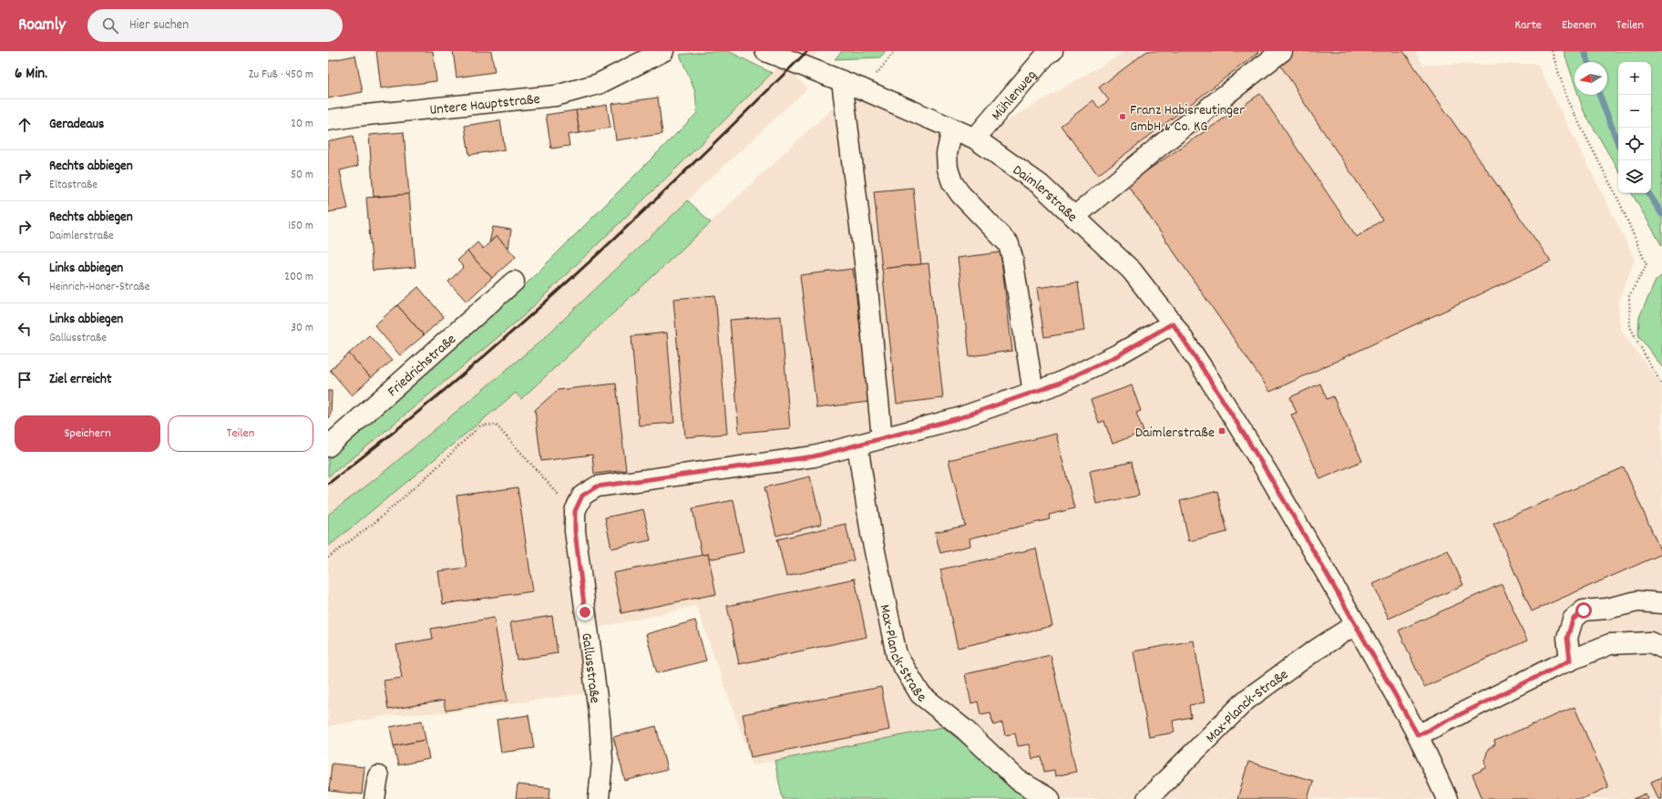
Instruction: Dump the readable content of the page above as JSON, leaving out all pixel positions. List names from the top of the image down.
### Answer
{
  "streets": {
    "street": [
      "Mühlenweg",
      "Untere Hauptstraße",
      "Daimlerstraße",
      "Friedrichstraße",
      "Max-Planck-Straße",
      "Gallusstraße"
    ]
  },
  "crossings": [
    ["Mühlenweg", "Daimlerstraße"],
    ["Daimlerstraße", "Max-Planck-Straße"]
  ],
  "places": {
    "other": ["Franz Habisreutinger GmbH & Co. KG"],
    "transit": ["Daimlerstraße"]
  },
  "north": "left",
  "page": {
    "header": "Roamly",
    "search": "Hier suchen",
    "nav": ["Karte", "Ebenen", "Teilen"],
    "heading": ["6 Min.", "Zu Fuß · 450 m"],
    "map_buttons": ["+", "−"],
    "list": [
      ["Geradeaus", "20 m"],
      ["Rechts abbiegen", "Eltastraße", "50 m"],
      ["Rechts abbiegen", "Daimlerstraße", "150 m"],
      ["Links abbiegen", "Heinrich-Honer-Straße", "200 m"],
      ["Links abbiegen", "Gallusstraße", "30 m"],
      "Ziel erreicht"
    ],
    "buttons": ["Speichern", "Teilen"]
  }
}
